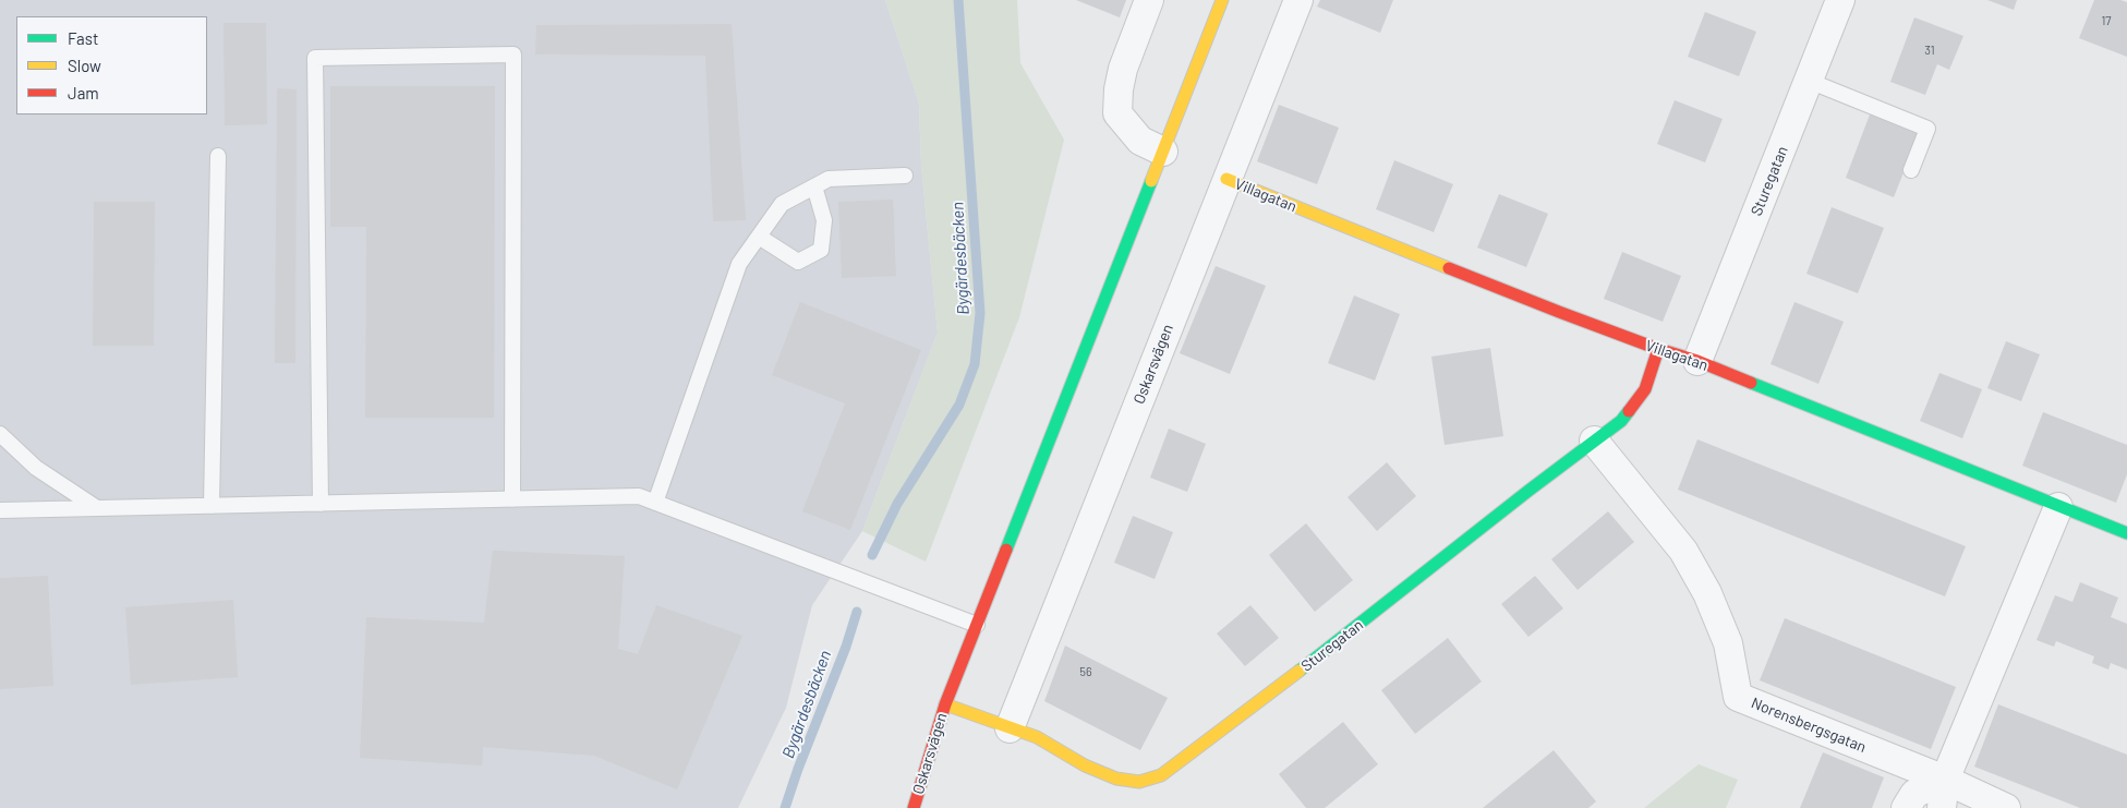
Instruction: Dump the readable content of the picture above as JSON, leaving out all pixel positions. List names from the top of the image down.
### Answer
{
  "streets": {
    "street": [
      "Sturegatan",
      "Villagatan",
      "Oskarsvägen",
      "Norensbergsgatan"
    ]
  },
  "crossings": [
    ["Sturegatan", "Villagatan"],
    ["Sturegatan", "Oskarsvägen"],
    ["Sturegatan", "Norensbergsgatan"],
    ["Villagatan", "Oskarsvägen"]
  ],
  "water": ["Bygärdesbäcken"],
  "house_numbers": ["17", "31", "56"],
  "legend": ["Fast", "Slow", "Jam"]
}
